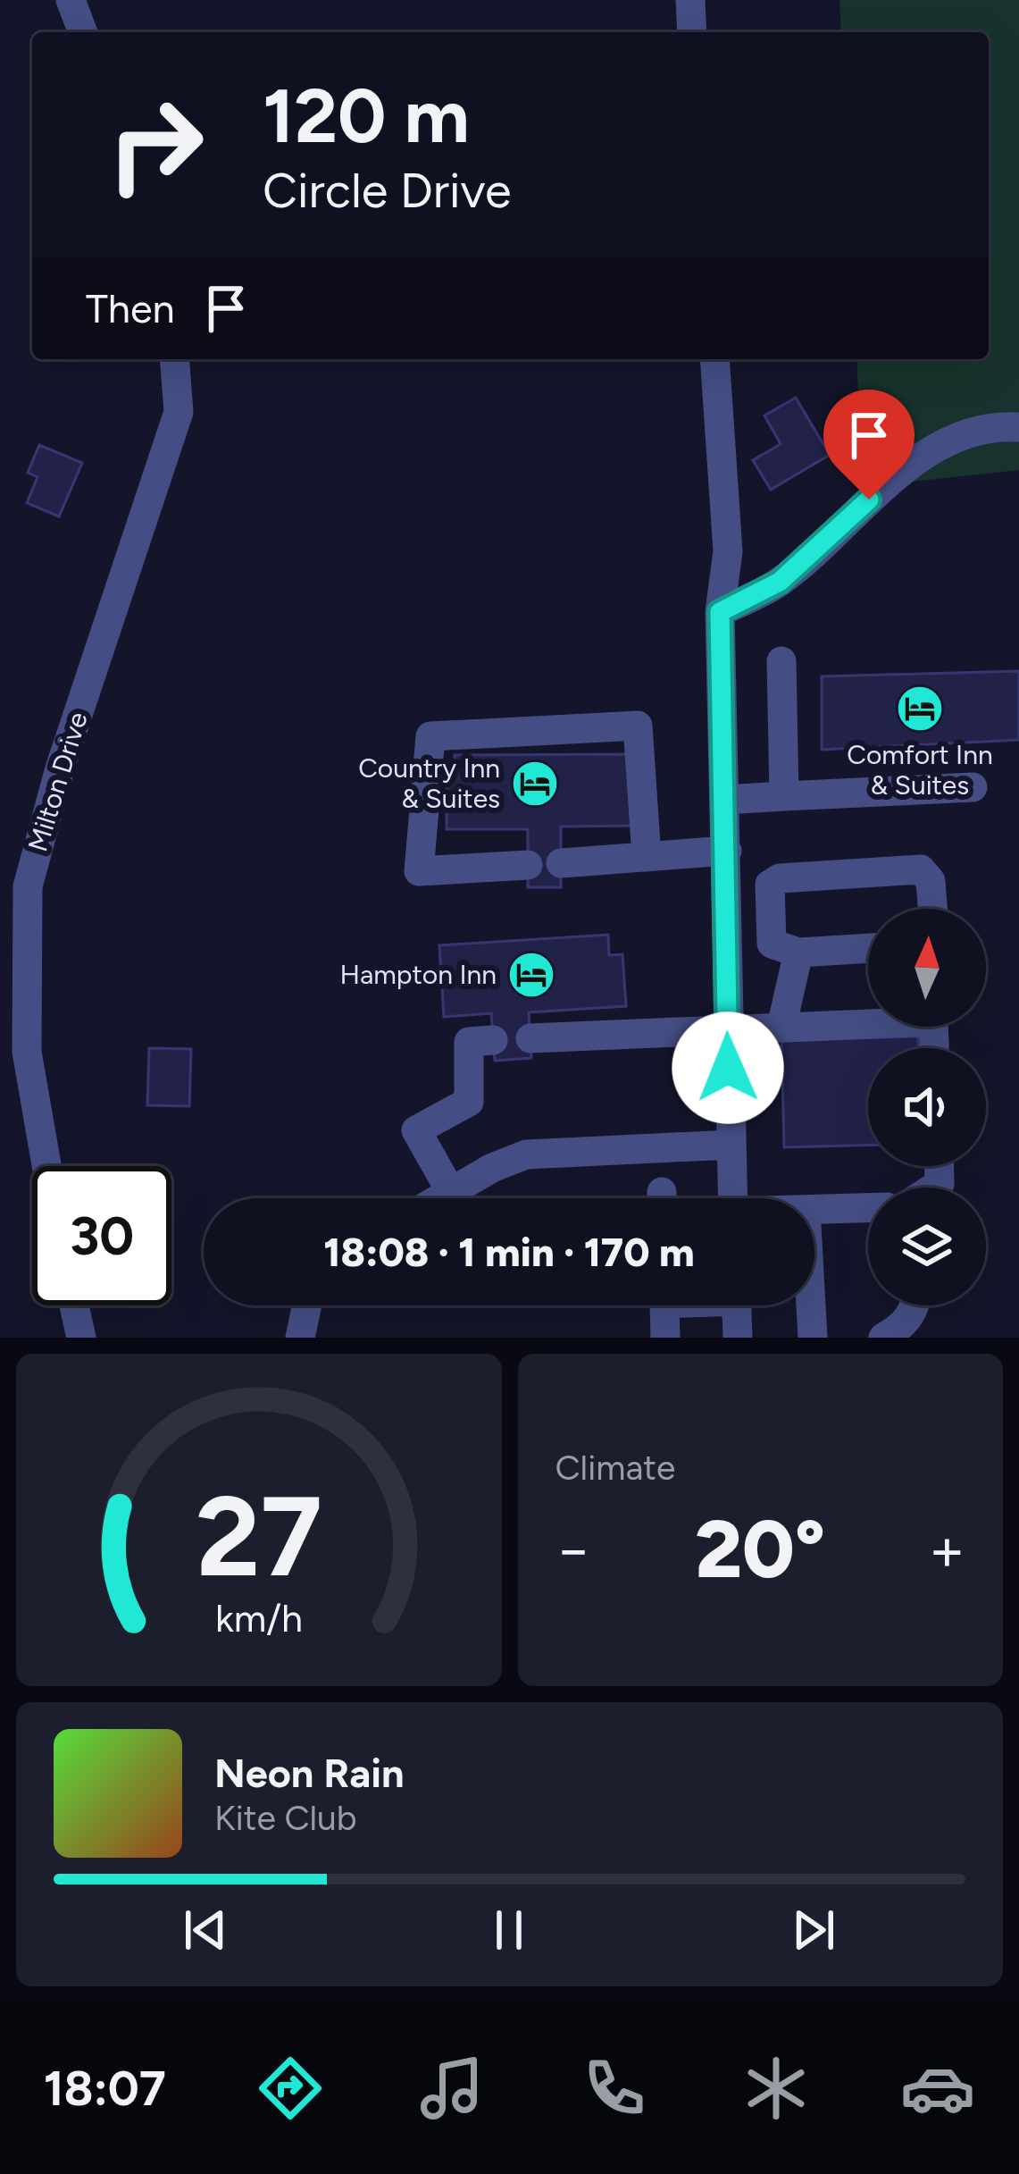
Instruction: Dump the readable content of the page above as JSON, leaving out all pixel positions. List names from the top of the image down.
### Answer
{
  "streets": {
    "street": ["Milton Drive"]
  },
  "places": {
    "hotel": ["Comfort Inn & Suites", "Country Inn & Suites", "Hampton Inn"]
  },
  "north": "top",
  "page": {
    "turn": ["120 m", "Circle Drive"],
    "then": "Then",
    "limit": "30",
    "trip": "18:08 · 1 min · 170 m",
    "tile": "Climate",
    "heat": ["−", "20°", "+"],
    "song": ["Neon Rain", "Kite Club"],
    "tabs": "18:07",
    "gauge": ["27", "km/h"]
  }
}
